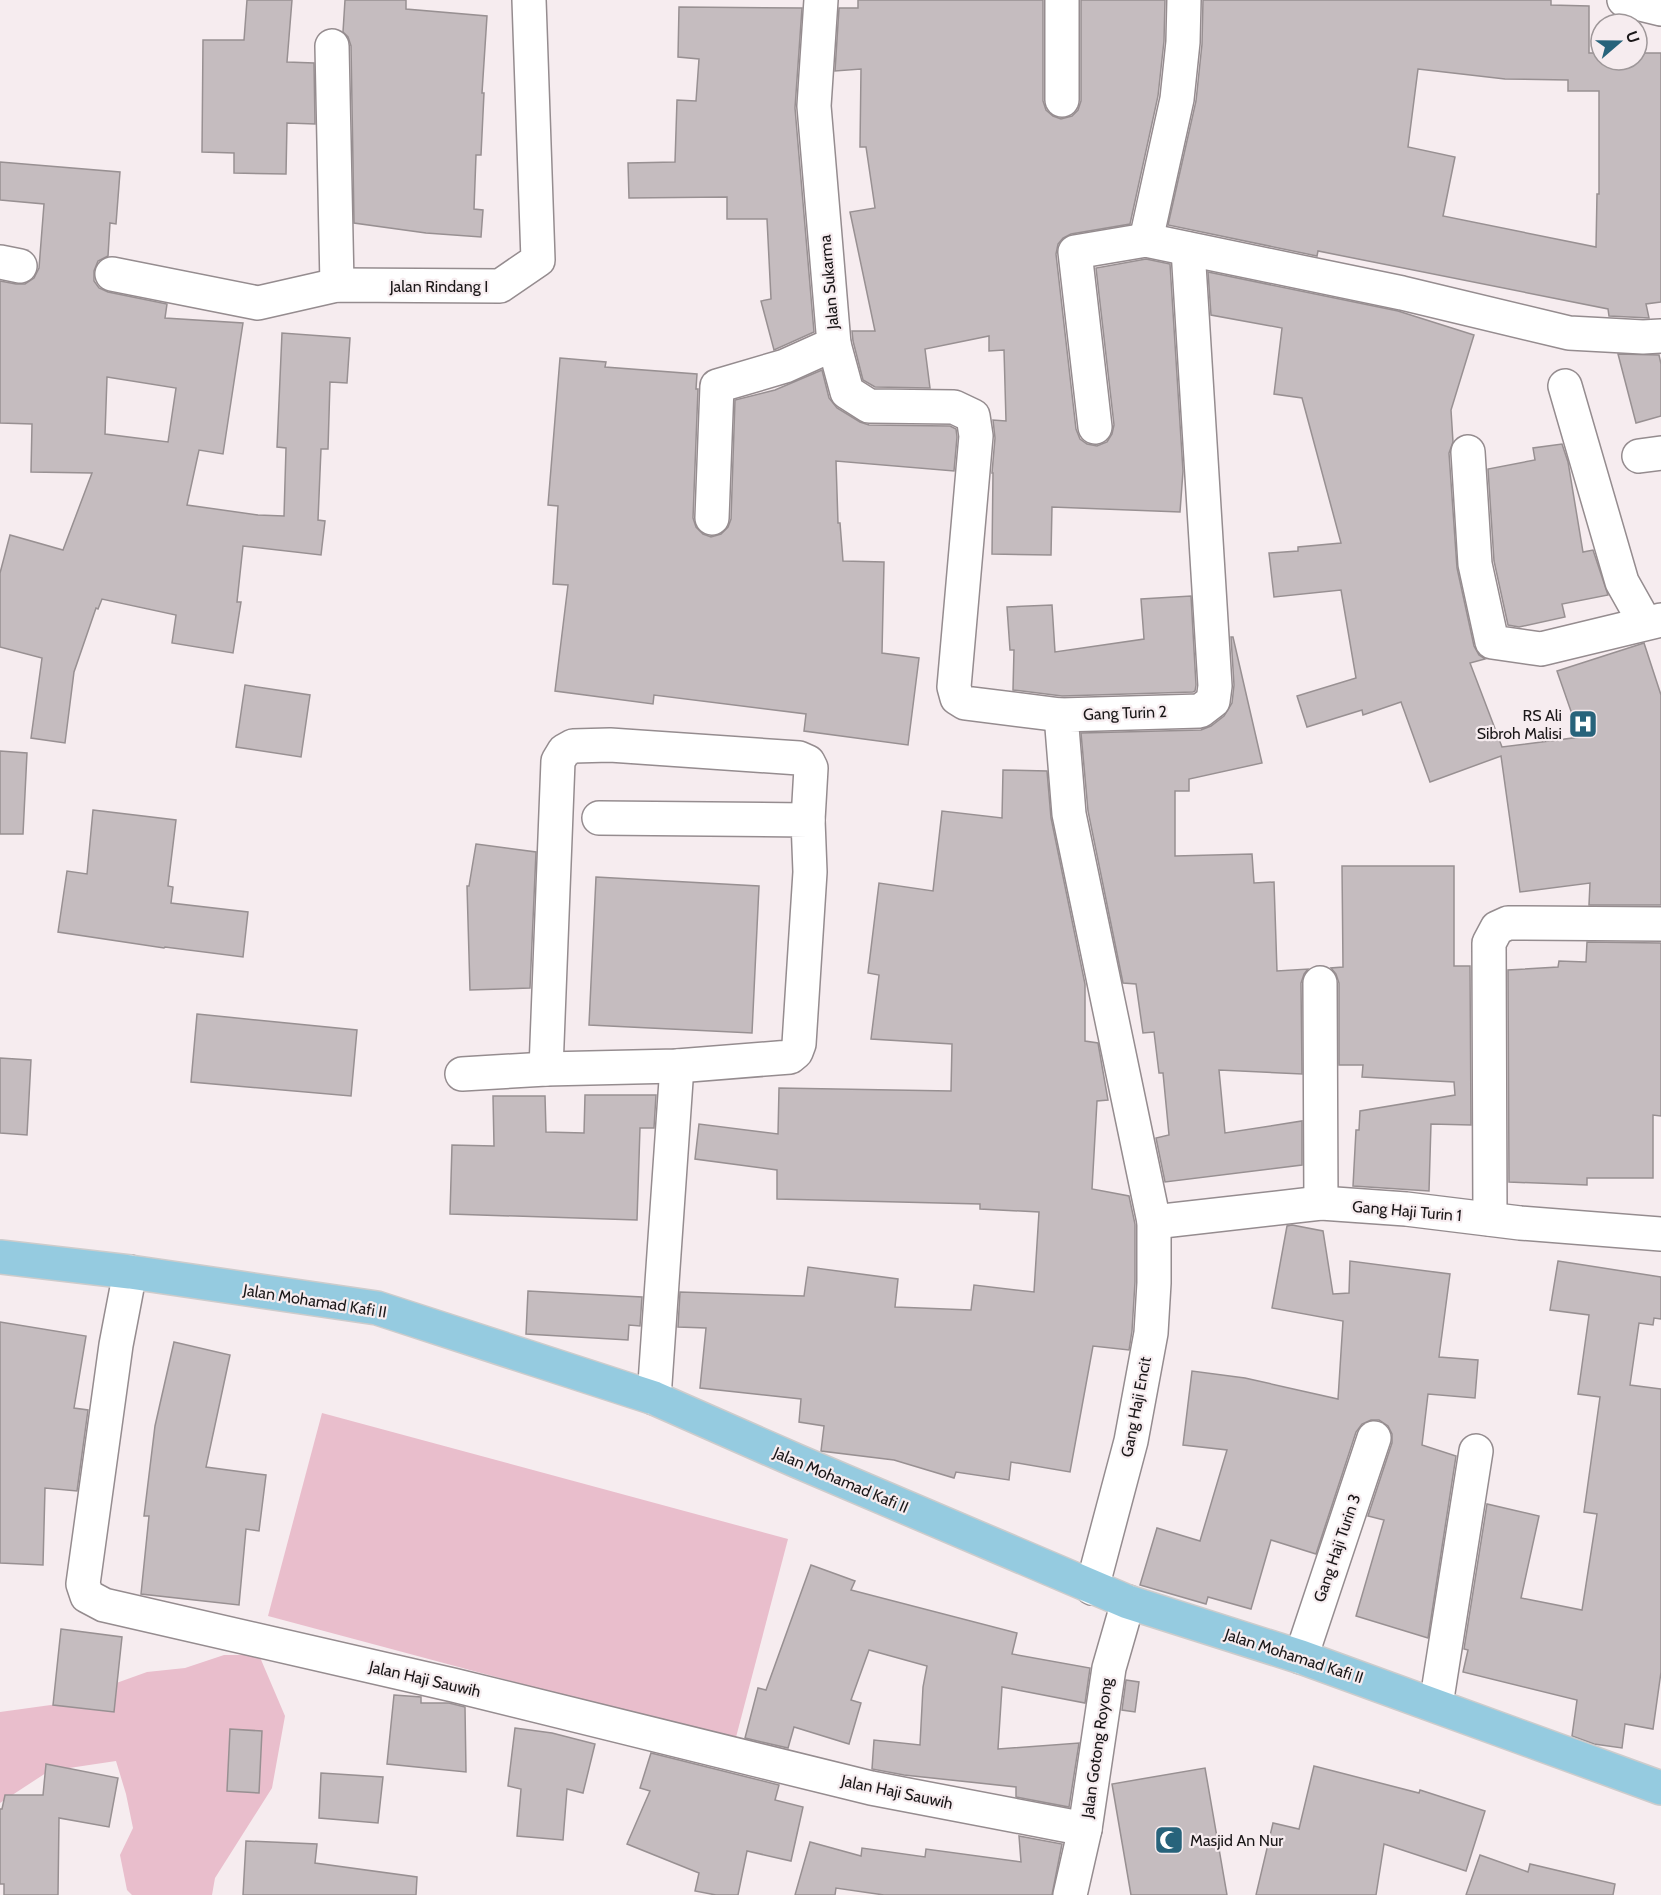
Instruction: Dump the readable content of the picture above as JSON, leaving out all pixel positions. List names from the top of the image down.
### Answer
{
  "streets": {
    "main road": ["Jalan Mohamad Kafi II"],
    "street": [
      "Jalan Sukarma",
      "Jalan Rindang I",
      "Gang Turin 2",
      "Gang Haji Turin 1",
      "Gang Haji Encit",
      "Gang Haji Turin 3",
      "Jalan Haji Sauwih",
      "Jalan Gotong Royong"
    ]
  },
  "crossings": [
    ["Gang Turin 2", "Gang Haji Turin 1"],
    ["Gang Turin 2", "Gang Haji Encit"],
    ["Gang Haji Turin 1", "Gang Haji Encit"],
    ["Jalan Mohamad Kafi II", "Gang Haji Encit"],
    ["Jalan Mohamad Kafi II", "Gang Haji Turin 3"],
    ["Jalan Mohamad Kafi II", "Jalan Haji Sauwih"],
    ["Jalan Mohamad Kafi II", "Jalan Gotong Royong"],
    ["Jalan Haji Sauwih", "Jalan Gotong Royong"]
  ],
  "places": {
    "hospital": ["RS Ali Sibroh Malisi"],
    "mosque": ["Masjid An Nur"]
  },
  "north": "right"
}
